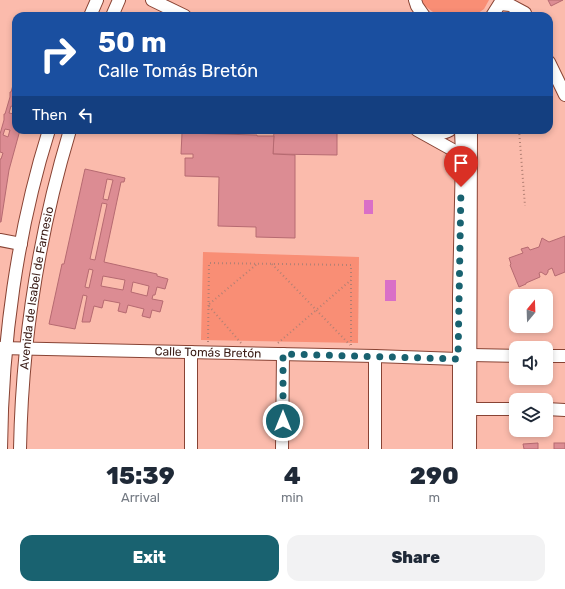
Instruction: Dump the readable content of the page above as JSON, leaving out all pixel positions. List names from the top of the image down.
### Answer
{
  "streets": {
    "street": ["Avenida de Isabel de Farnesio", "Calle Tomás Bretón"]
  },
  "crossings": [
    ["Avenida de Isabel de Farnesio", "Calle Tomás Bretón"]
  ],
  "north": "top",
  "page": {
    "turn": ["50 m", "Calle Tomás Bretón"],
    "then": "Then",
    "eta": [
      "15:39",
      "Arrival",
      "4",
      "min",
      "290",
      "m"
    ],
    "buttons": ["Exit", "Share"]
  }
}
